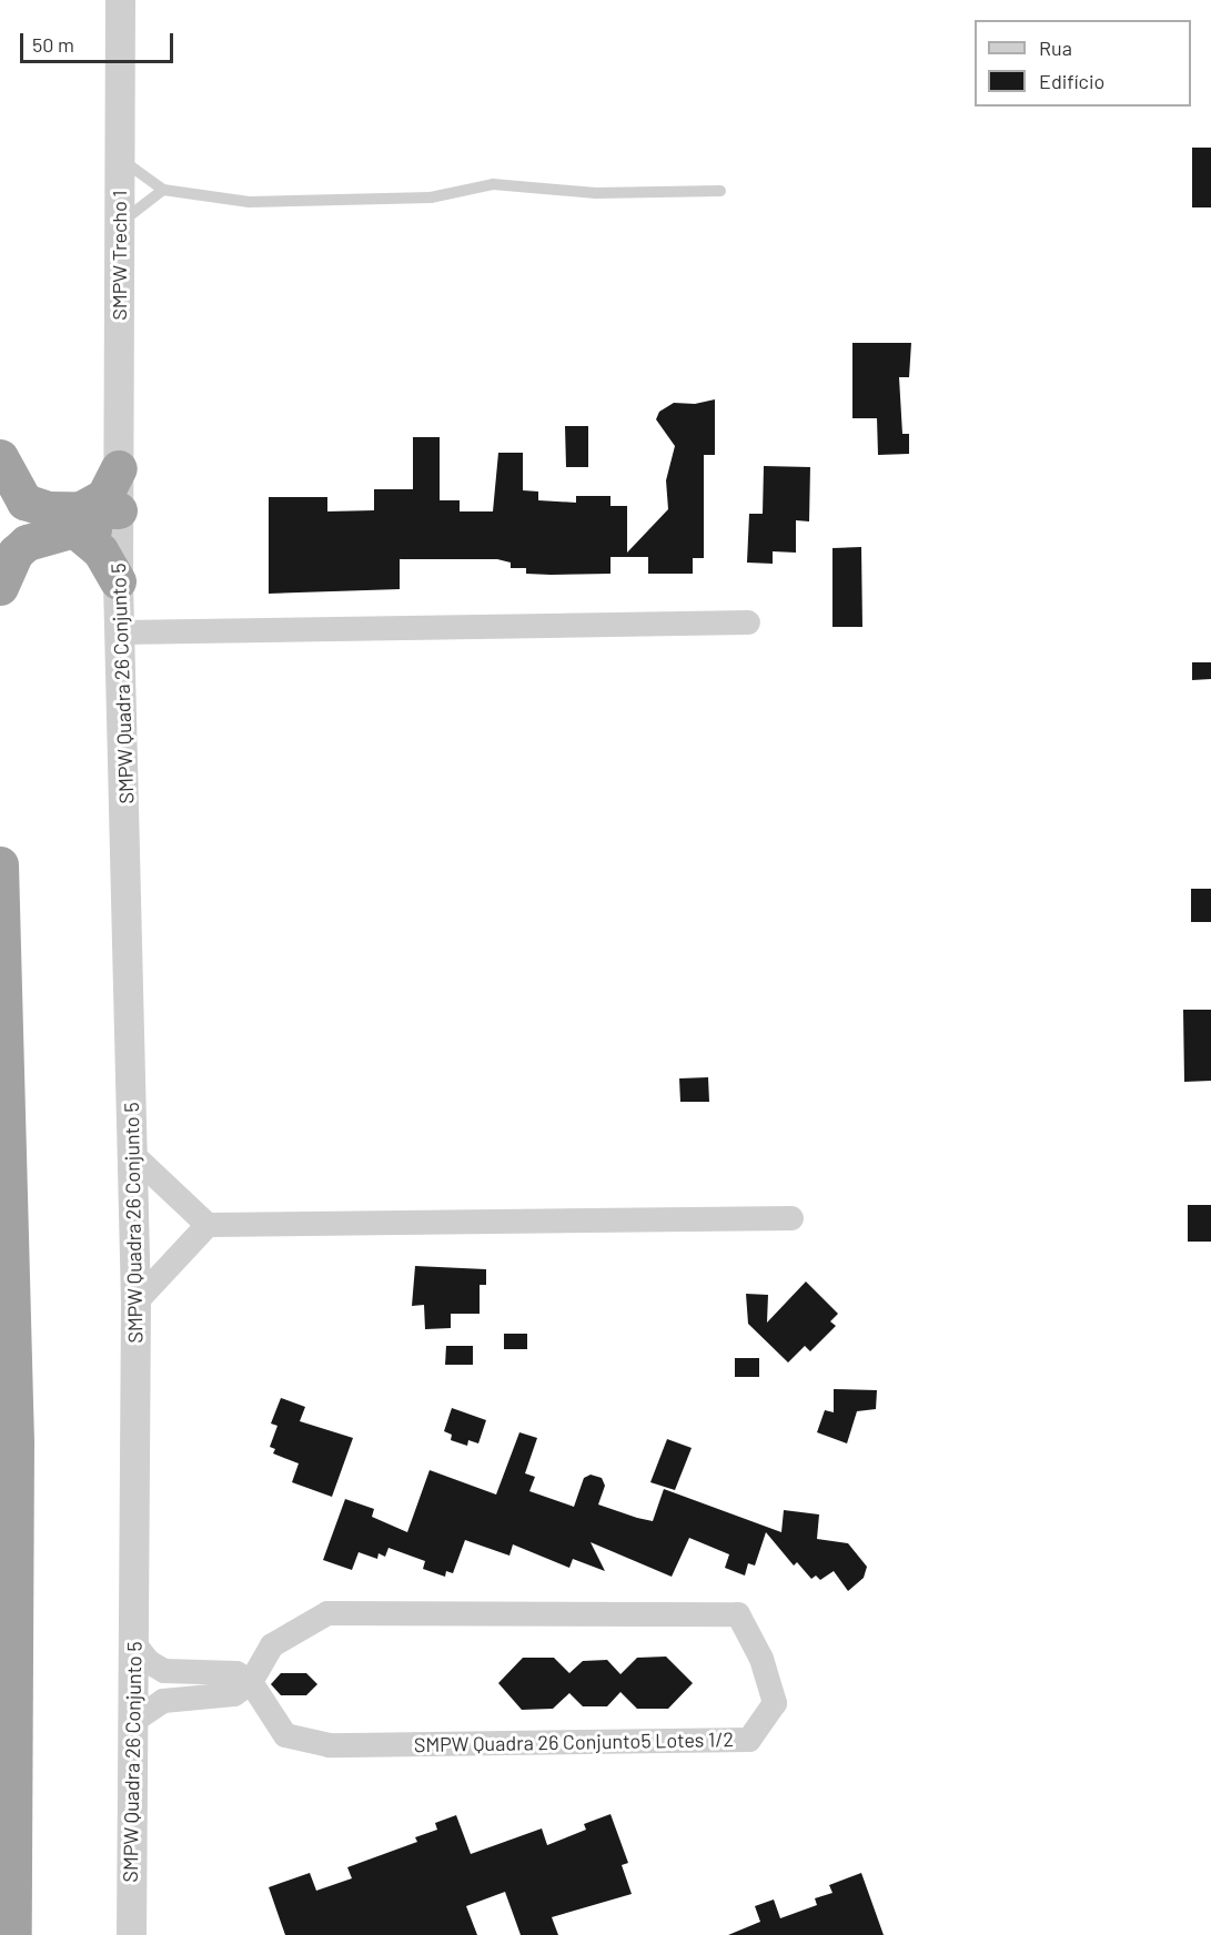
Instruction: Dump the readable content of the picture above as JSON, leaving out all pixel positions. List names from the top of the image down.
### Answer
{
  "streets": {
    "street": ["SMPW Trecho 1", "SMPW Quadra 26 Conjunto 5", "SMPW Quadra 26 Conjunto5 Lotes 1/2"]
  },
  "crossings": [
    ["SMPW Trecho 1", "SMPW Quadra 26 Conjunto 5"]
  ],
  "legend": ["Rua", "Edifício"],
  "scale_bar": "50 m"
}
